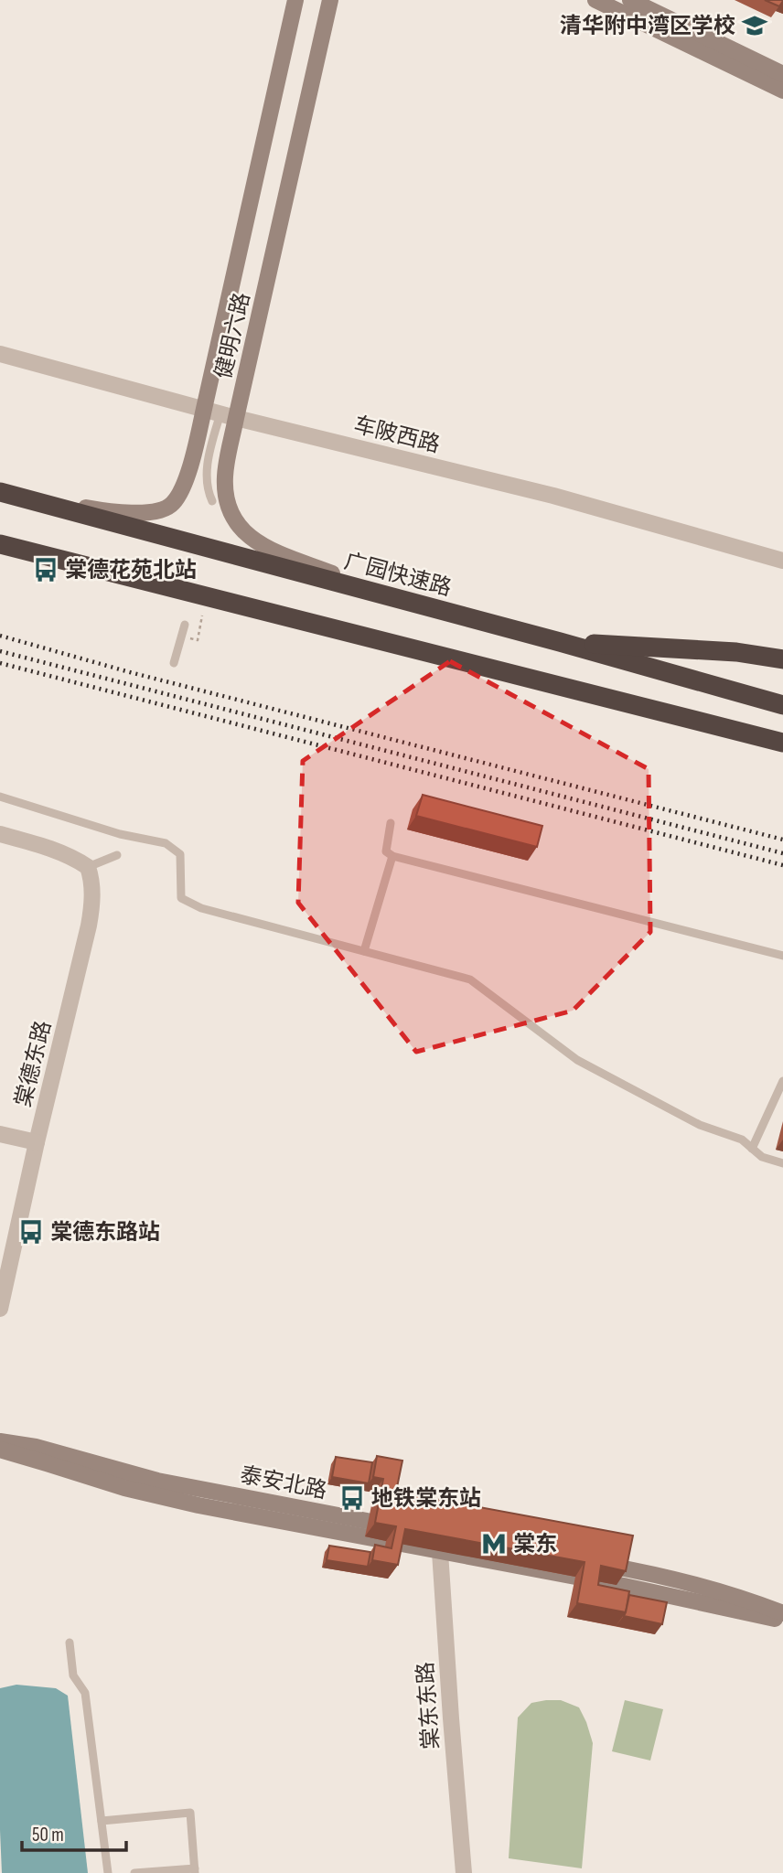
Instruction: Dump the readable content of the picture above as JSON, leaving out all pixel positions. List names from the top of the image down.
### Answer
{
  "streets": {
    "highway": ["广园快速路"],
    "street": [
      "健明六路",
      "车陂西路",
      "棠德东路",
      "泰安北路",
      "棠东东路"
    ]
  },
  "crossings": [
    ["健明六路", "车陂西路"],
    ["健明六路", "广园快速路"],
    ["泰安北路", "棠东东路"]
  ],
  "places": {
    "school or university": ["清华附中湾区学校"],
    "bus stop": ["棠德花苑北站", "棠德东路站", "地铁棠东站"],
    "metro station": ["棠东"]
  },
  "scale_bar": "50 m"
}
